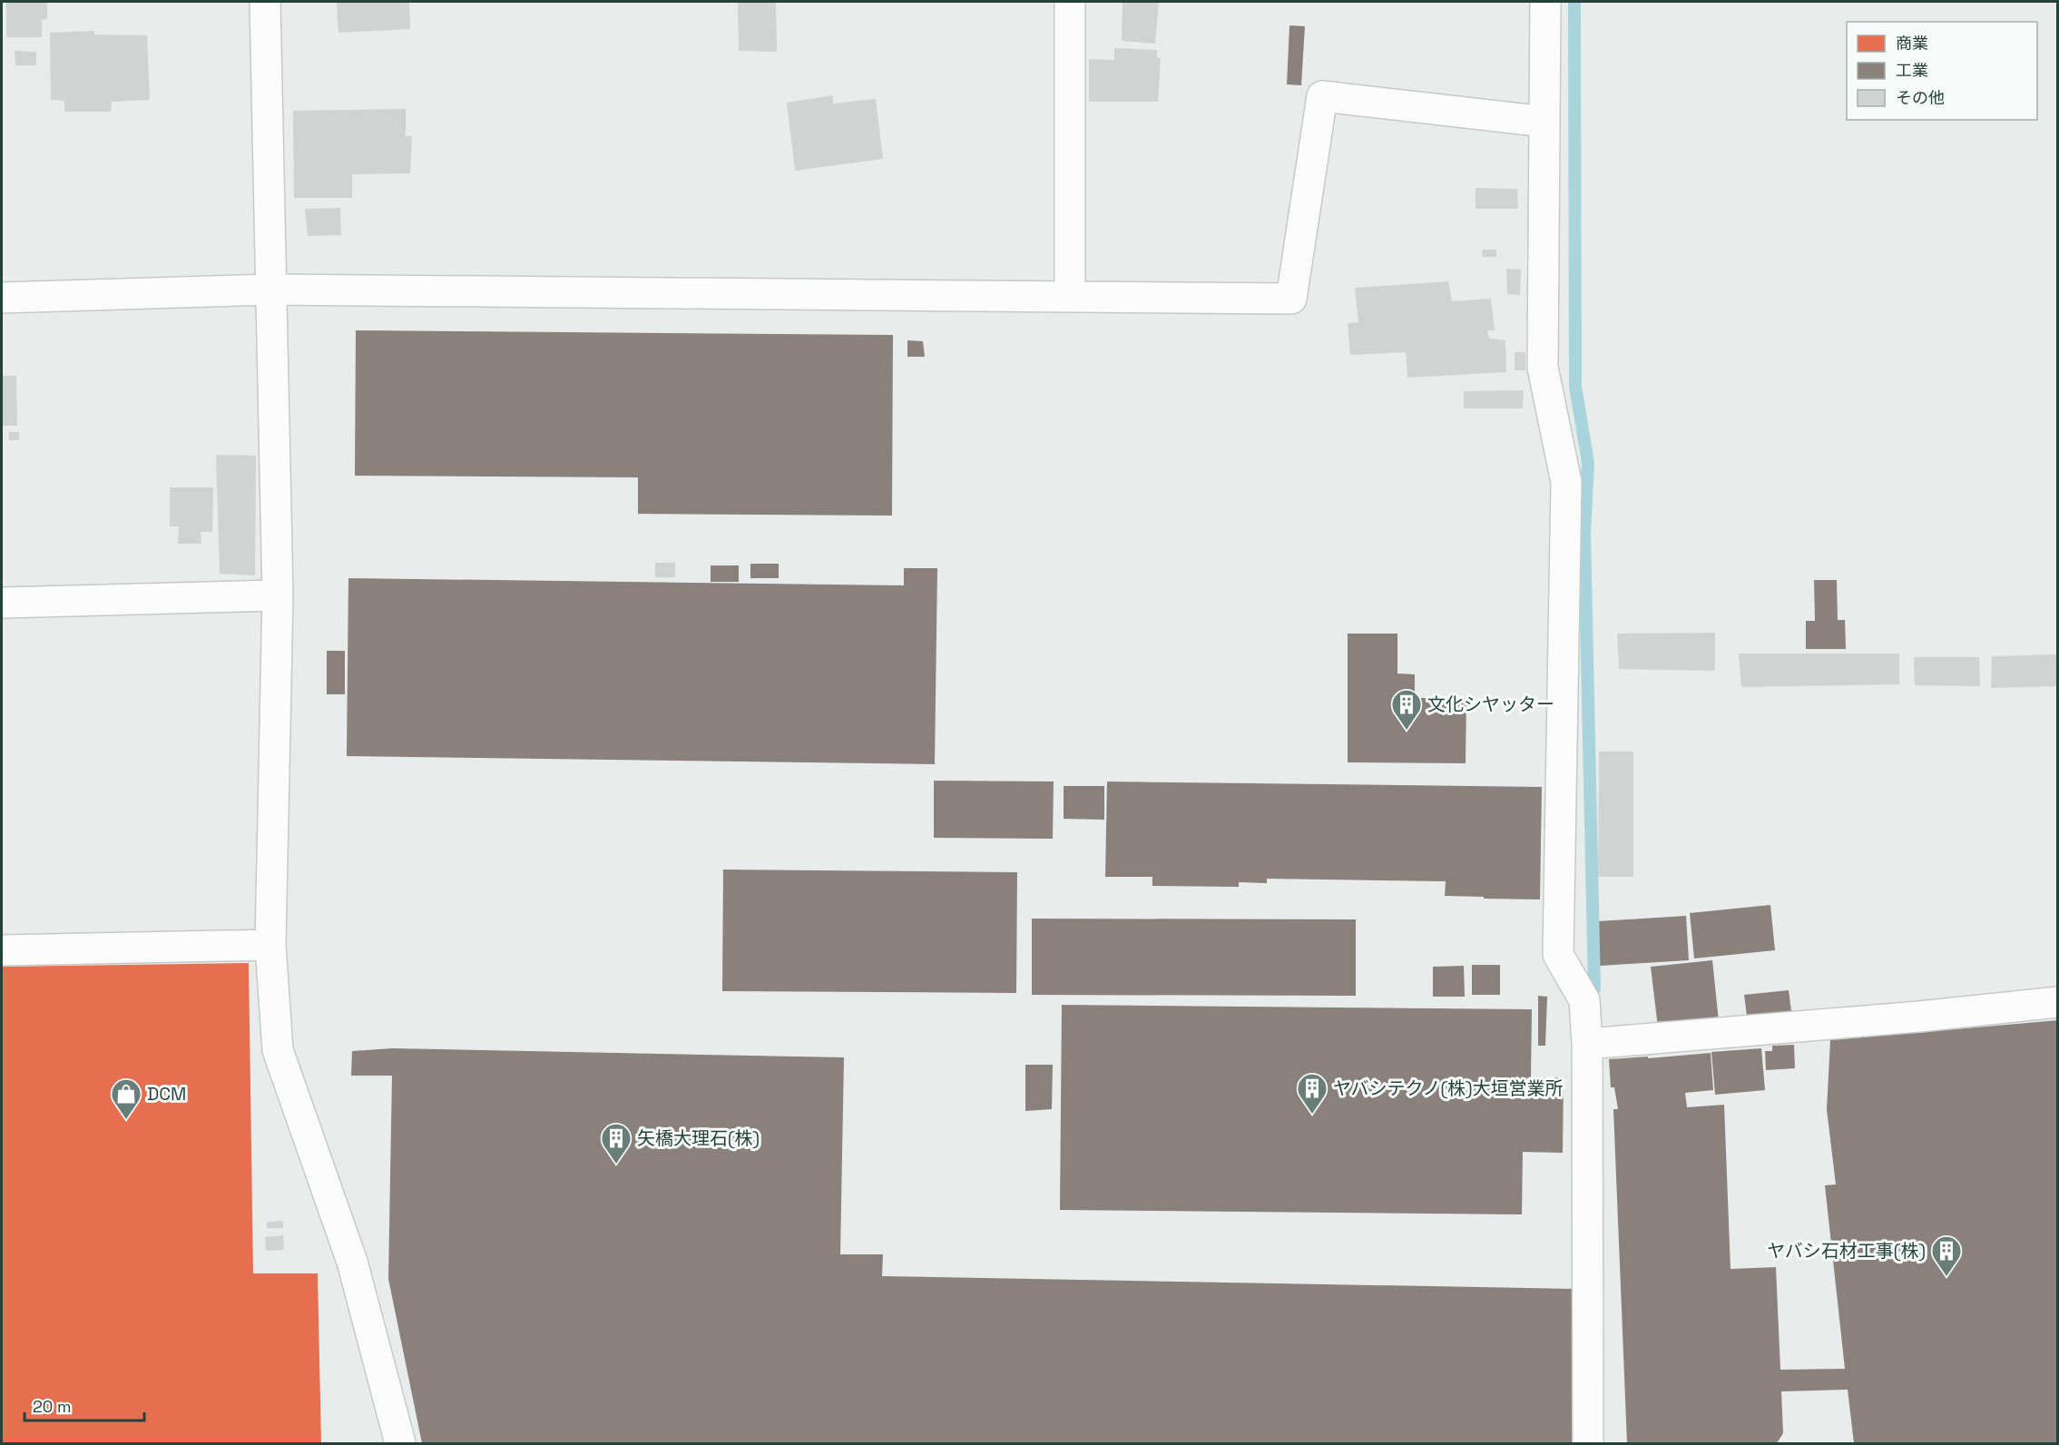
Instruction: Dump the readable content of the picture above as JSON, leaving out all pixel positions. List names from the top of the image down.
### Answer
{
  "places": {
    "building": [
      "文化シヤッター",
      "ヤバシテクノ(株)大垣営業所",
      "矢橋大理石(株)",
      "ヤバシ石材工事(株)"
    ],
    "shop": ["DCM"]
  },
  "legend": ["商業", "工業", "その他"],
  "scale_bar": "20 m"
}
